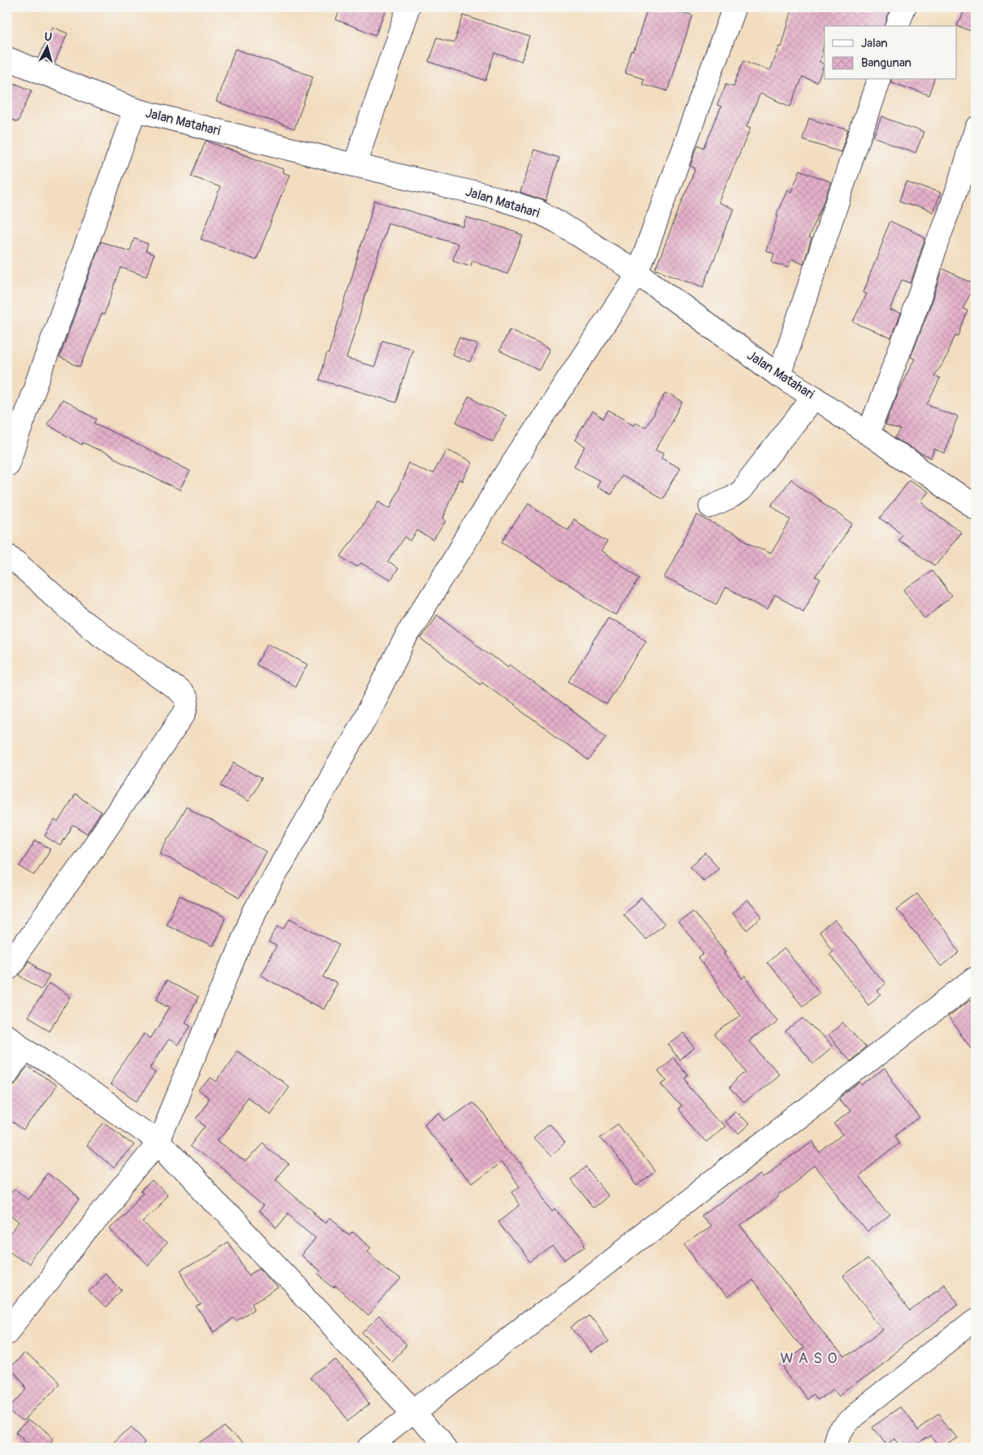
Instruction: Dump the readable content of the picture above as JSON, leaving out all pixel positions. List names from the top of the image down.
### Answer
{
  "streets": {
    "street": ["Jalan Matahari"]
  },
  "districts": ["W A S O"],
  "legend": ["Jalan", "Bangunan"],
  "north": "top"
}
